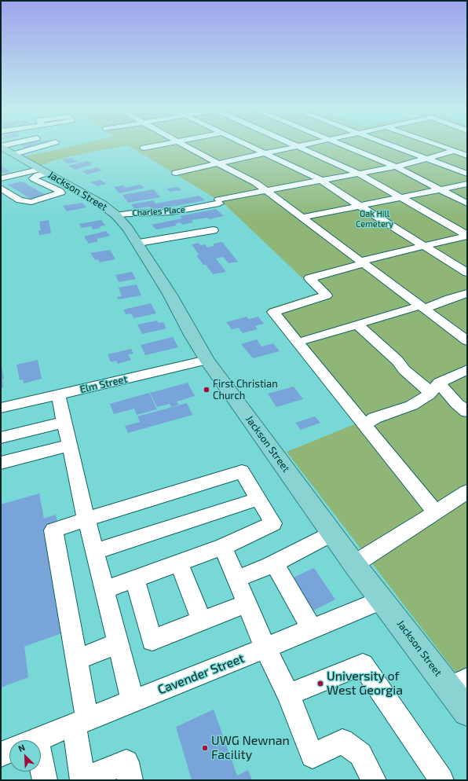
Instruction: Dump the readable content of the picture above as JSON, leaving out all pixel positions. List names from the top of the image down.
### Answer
{
  "streets": {
    "main road": ["Jackson Street"],
    "street": ["Charles Place", "Elm Street", "Cavender Street"]
  },
  "crossings": [
    ["Jackson Street", "Charles Place"],
    ["Jackson Street", "Elm Street"],
    ["Jackson Street", "Cavender Street"]
  ],
  "parks": ["Oak Hill Cemetery"],
  "places": ["First Christian Church", "University of West Georgia", "UWG Newnan Facility"],
  "north": "top left"
}
